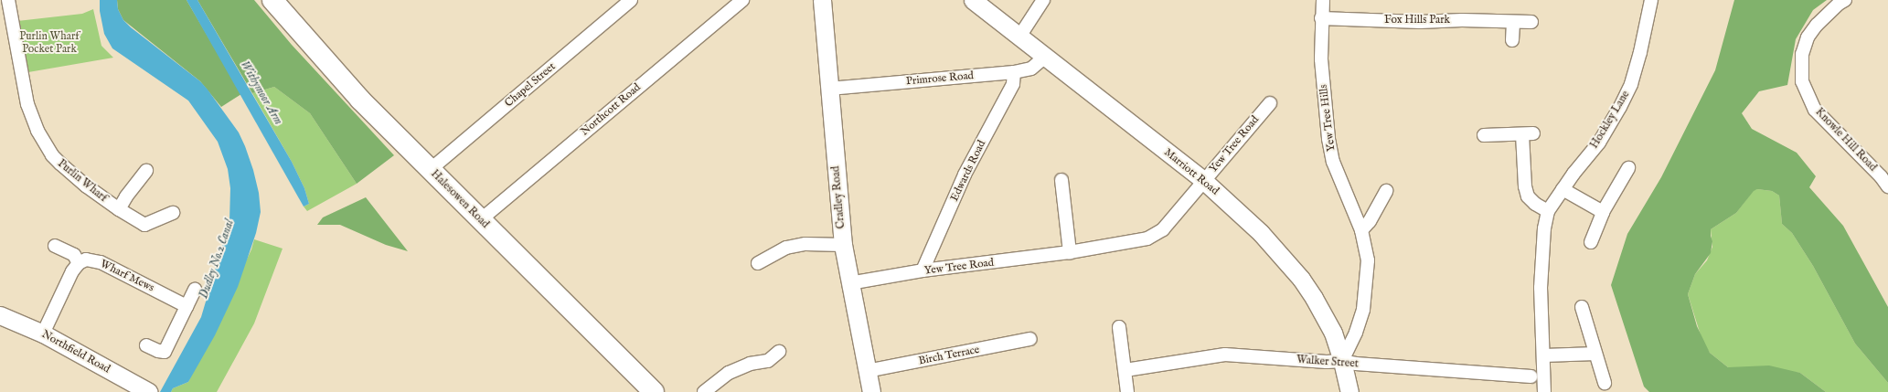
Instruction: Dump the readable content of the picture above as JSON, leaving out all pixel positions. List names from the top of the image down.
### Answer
{
  "streets": {
    "main road": ["Halesowen Road"],
    "street": [
      "Fox Hills Park",
      "Primrose Road",
      "Chapel Street",
      "Northcott Road",
      "Yew Tree Hills",
      "Hockley Lane",
      "Knowle Hill Road",
      "Yew Tree Road",
      "Edwards Road",
      "Marriott Road",
      "Purlin Wharf",
      "Cradley Road",
      "Wharf Mews",
      "Northfield Road",
      "Birch Terrace",
      "Walker Street"
    ]
  },
  "crossings": [
    ["Fox Hills Park", "Yew Tree Hills"],
    ["Primrose Road", "Edwards Road"],
    ["Primrose Road", "Marriott Road"],
    ["Primrose Road", "Cradley Road"],
    ["Chapel Street", "Halesowen Road"],
    ["Northcott Road", "Halesowen Road"],
    ["Yew Tree Hills", "Marriott Road"],
    ["Yew Tree Hills", "Walker Street"],
    ["Yew Tree Road", "Edwards Road"],
    ["Yew Tree Road", "Marriott Road"],
    ["Yew Tree Road", "Cradley Road"],
    ["Marriott Road", "Walker Street"],
    ["Cradley Road", "Birch Terrace"]
  ],
  "water": ["Withymoor Arm", "Dudley No.2 Canal"],
  "parks": ["Purlin Wharf Pocket Park"]
}
